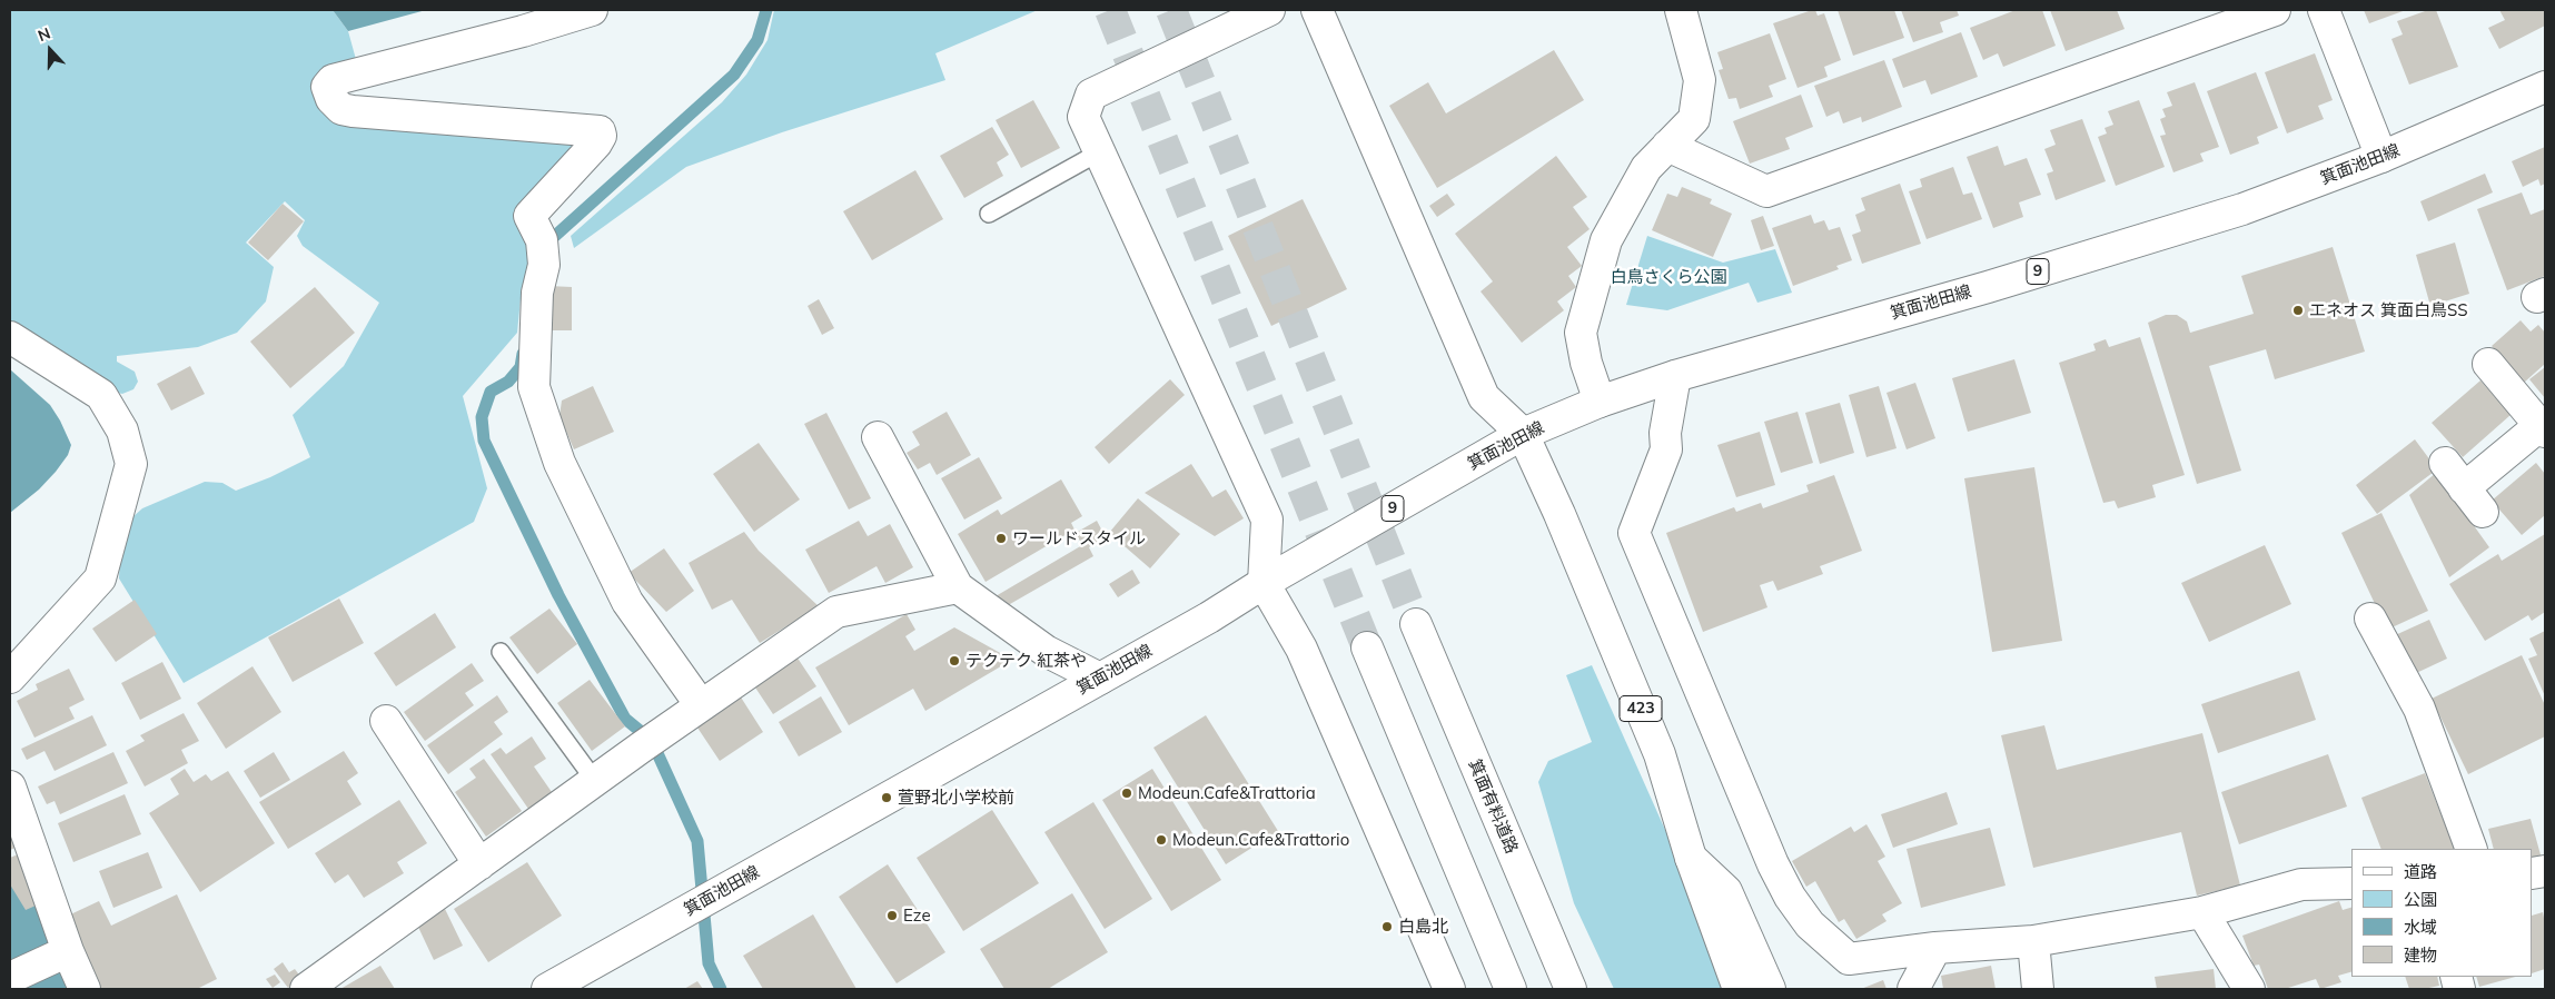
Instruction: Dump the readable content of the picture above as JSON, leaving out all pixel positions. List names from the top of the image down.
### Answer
{
  "streets": {
    "main road": [
      "箕面池田線",
      "9",
      "423",
      "箕面有料道路"
    ]
  },
  "crossings": [
    ["箕面池田線", "423"]
  ],
  "parks": ["白鳥さくら公園"],
  "places": [
    "エネオス 箕面白鳥SS",
    "ワールドスタイル",
    "テクテク 紅茶や",
    "Modeun.Cafe&Trattoria",
    "萱野北小学校前",
    "Modeun.Cafe&Trattorio",
    "Eze",
    "白島北"
  ],
  "legend": [
    "道路",
    "公園",
    "水域",
    "建物"
  ],
  "north": "top"
}
